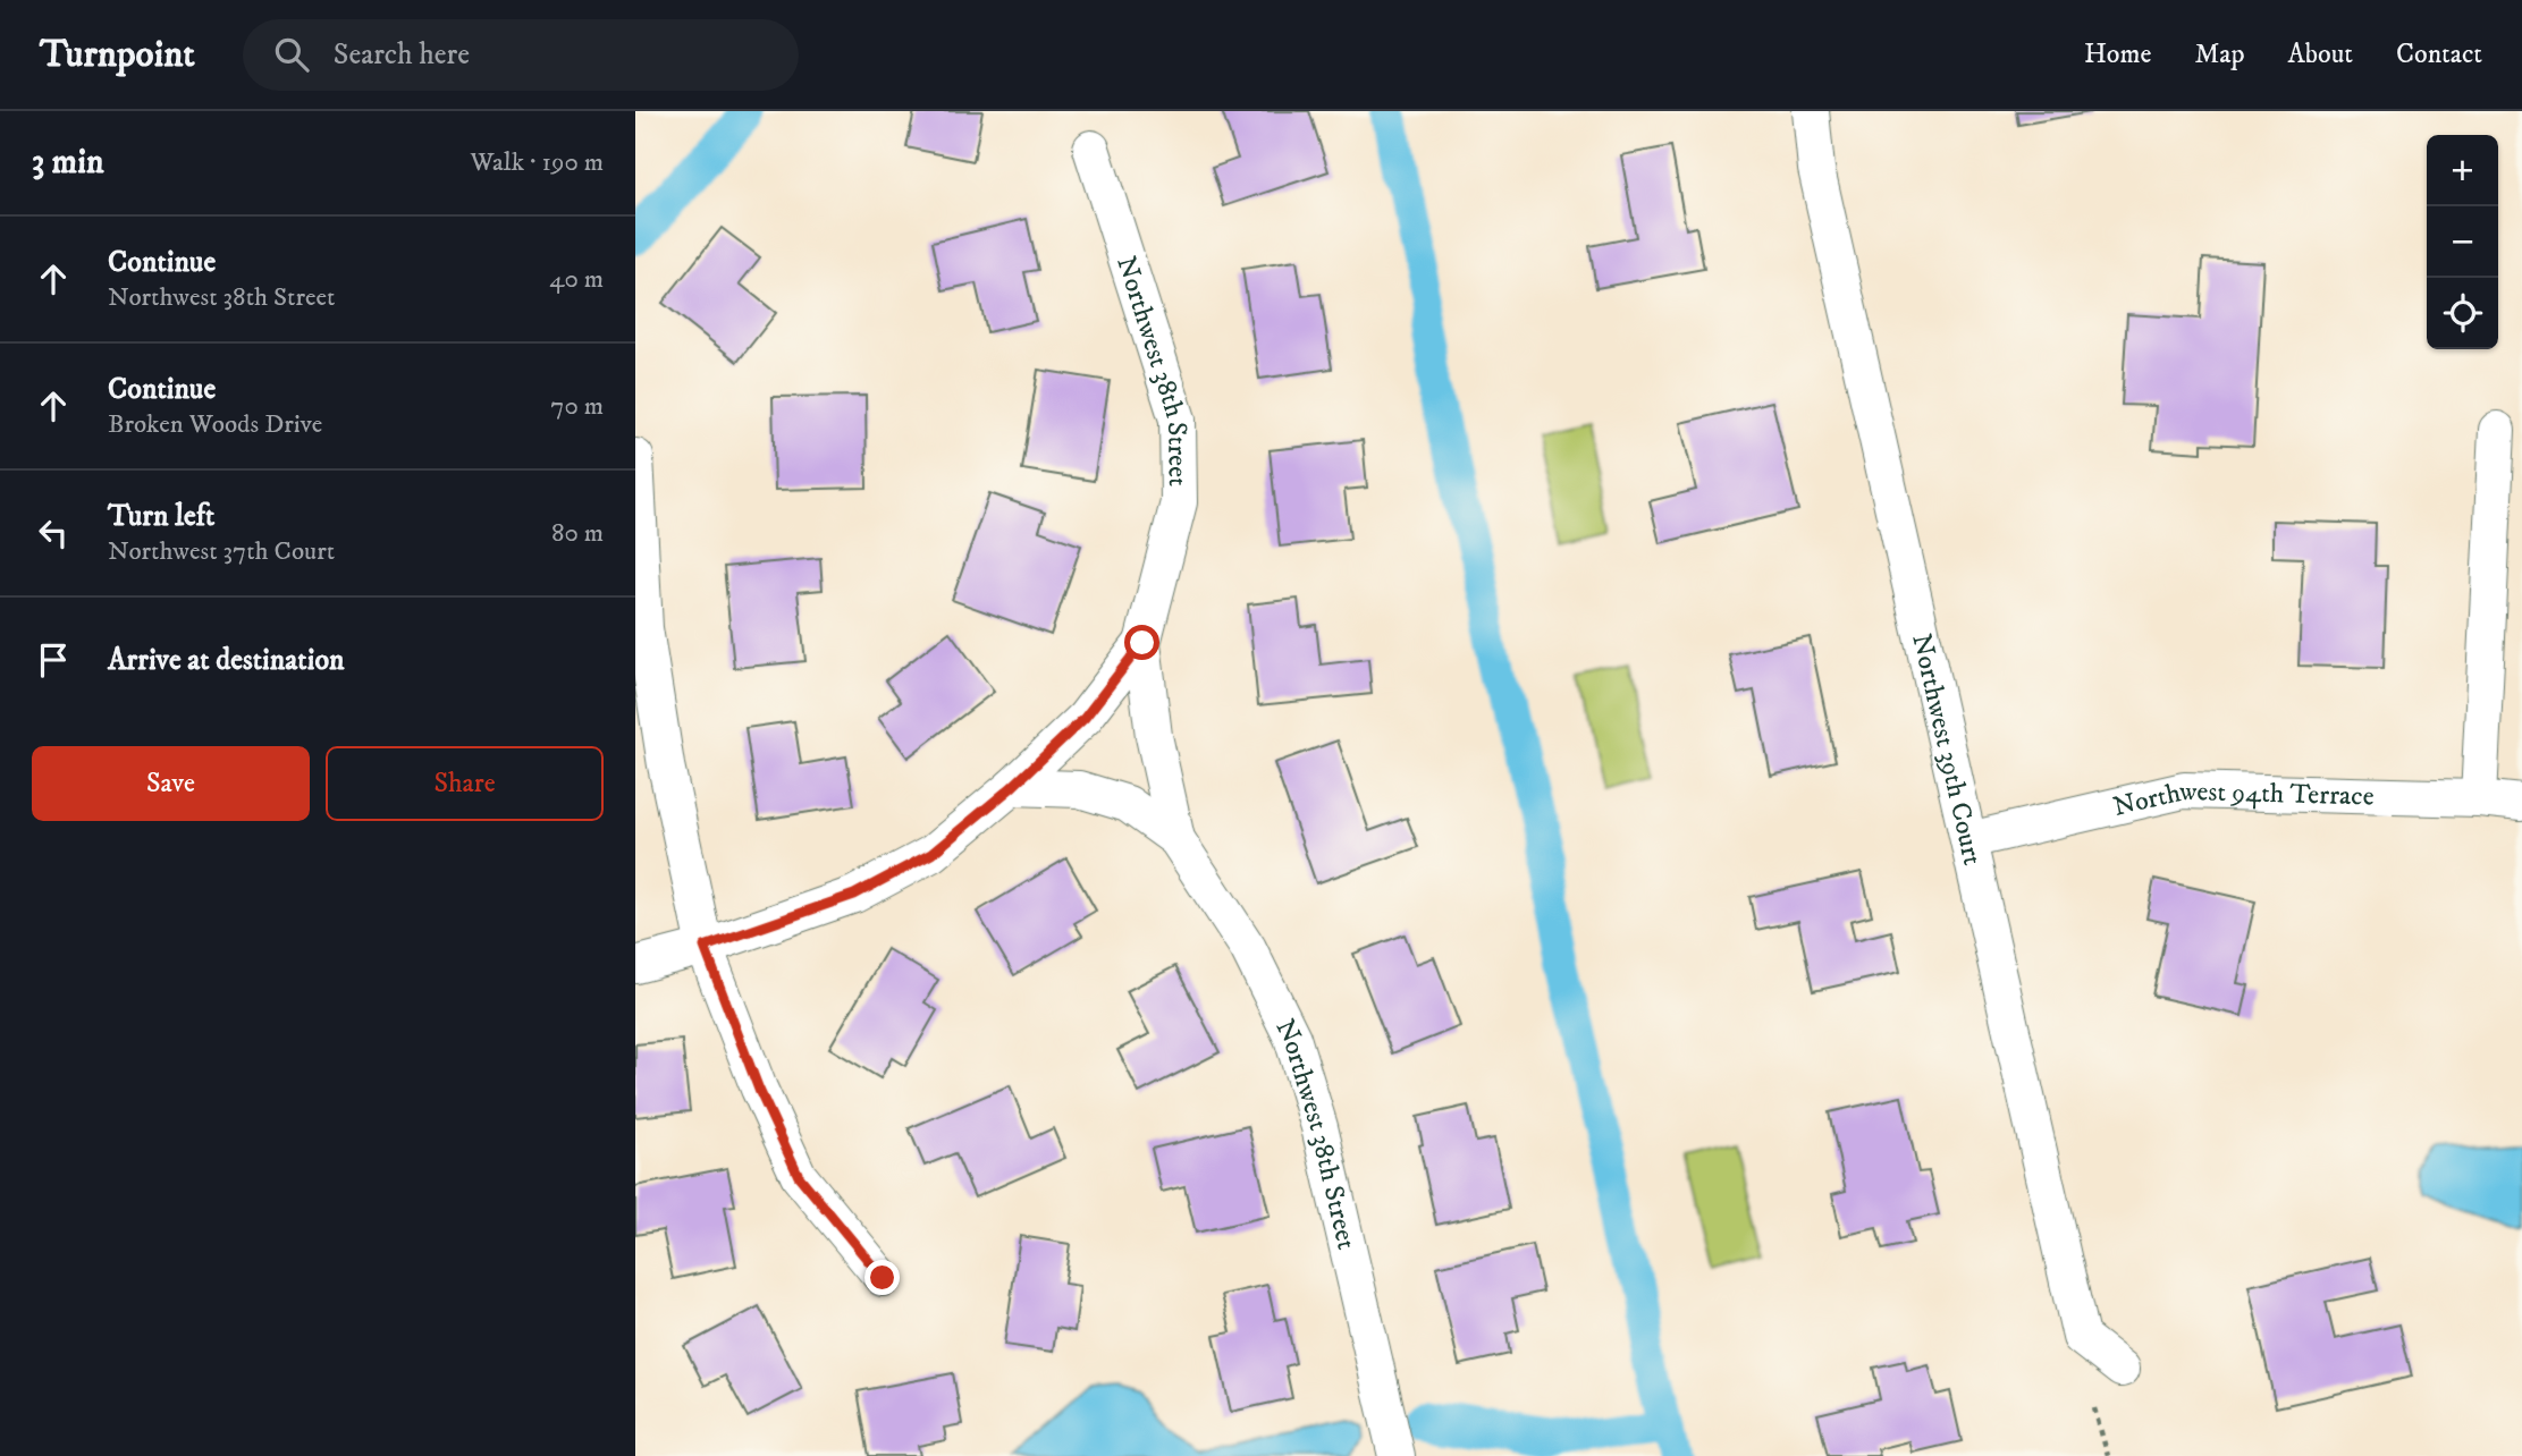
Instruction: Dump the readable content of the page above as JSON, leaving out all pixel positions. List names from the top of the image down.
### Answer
{
  "streets": {
    "street": ["Northwest 38th Street", "Northwest 39th Court", "Northwest 94th Terrace"]
  },
  "crossings": [
    ["Northwest 39th Court", "Northwest 94th Terrace"]
  ],
  "page": {
    "header": "Turnpoint",
    "search": "Search here",
    "nav": [
      "Home",
      "Map",
      "About",
      "Contact"
    ],
    "heading": ["3 min", "Walk · 190 m"],
    "map_buttons": ["+", "−"],
    "list": [
      ["Continue", "Northwest 38th Street", "40 m"],
      ["Continue", "Broken Woods Drive", "70 m"],
      ["Turn left", "Northwest 37th Court", "80 m"],
      "Arrive at destination"
    ],
    "buttons": ["Save", "Share"]
  }
}
